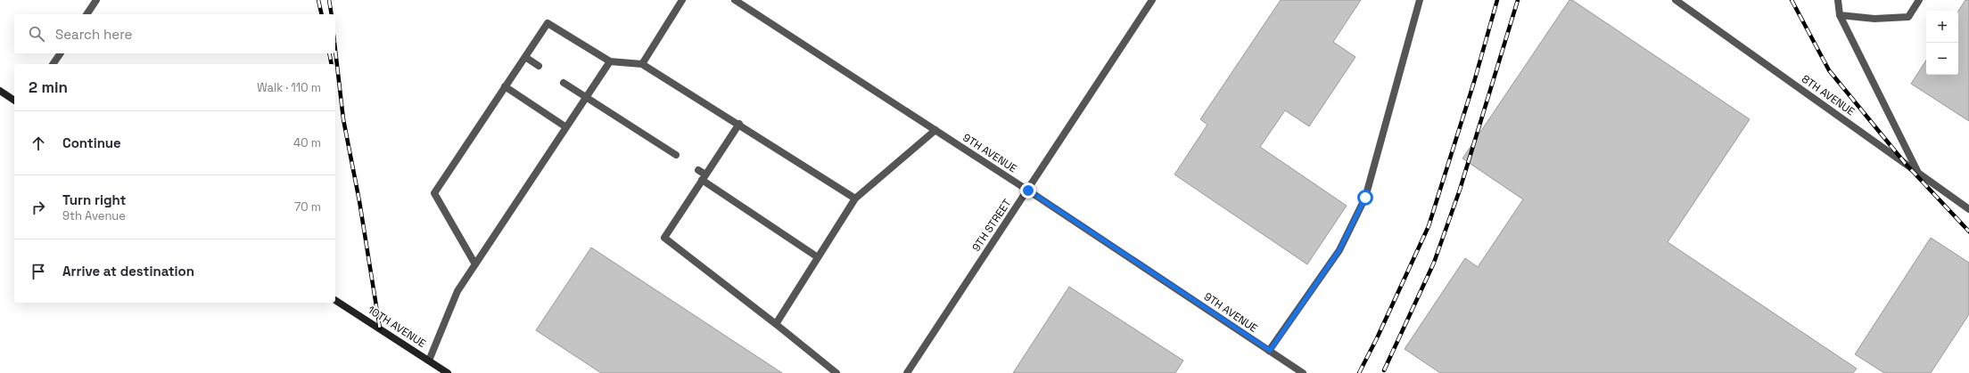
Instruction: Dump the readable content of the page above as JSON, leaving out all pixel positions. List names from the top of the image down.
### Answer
{
  "streets": {
    "main road": ["10TH AVENUE"],
    "street": ["8TH AVENUE", "9TH AVENUE", "9TH STREET"]
  },
  "crossings": [
    ["9TH AVENUE", "9TH STREET"]
  ],
  "page": {
    "map_buttons": ["+", "−"],
    "search": "Search here",
    "heading": ["2 min", "Walk · 110 m"],
    "list": [
      ["Continue", "40 m"],
      ["Turn right", "9th Avenue", "70 m"],
      "Arrive at destination"
    ]
  }
}
